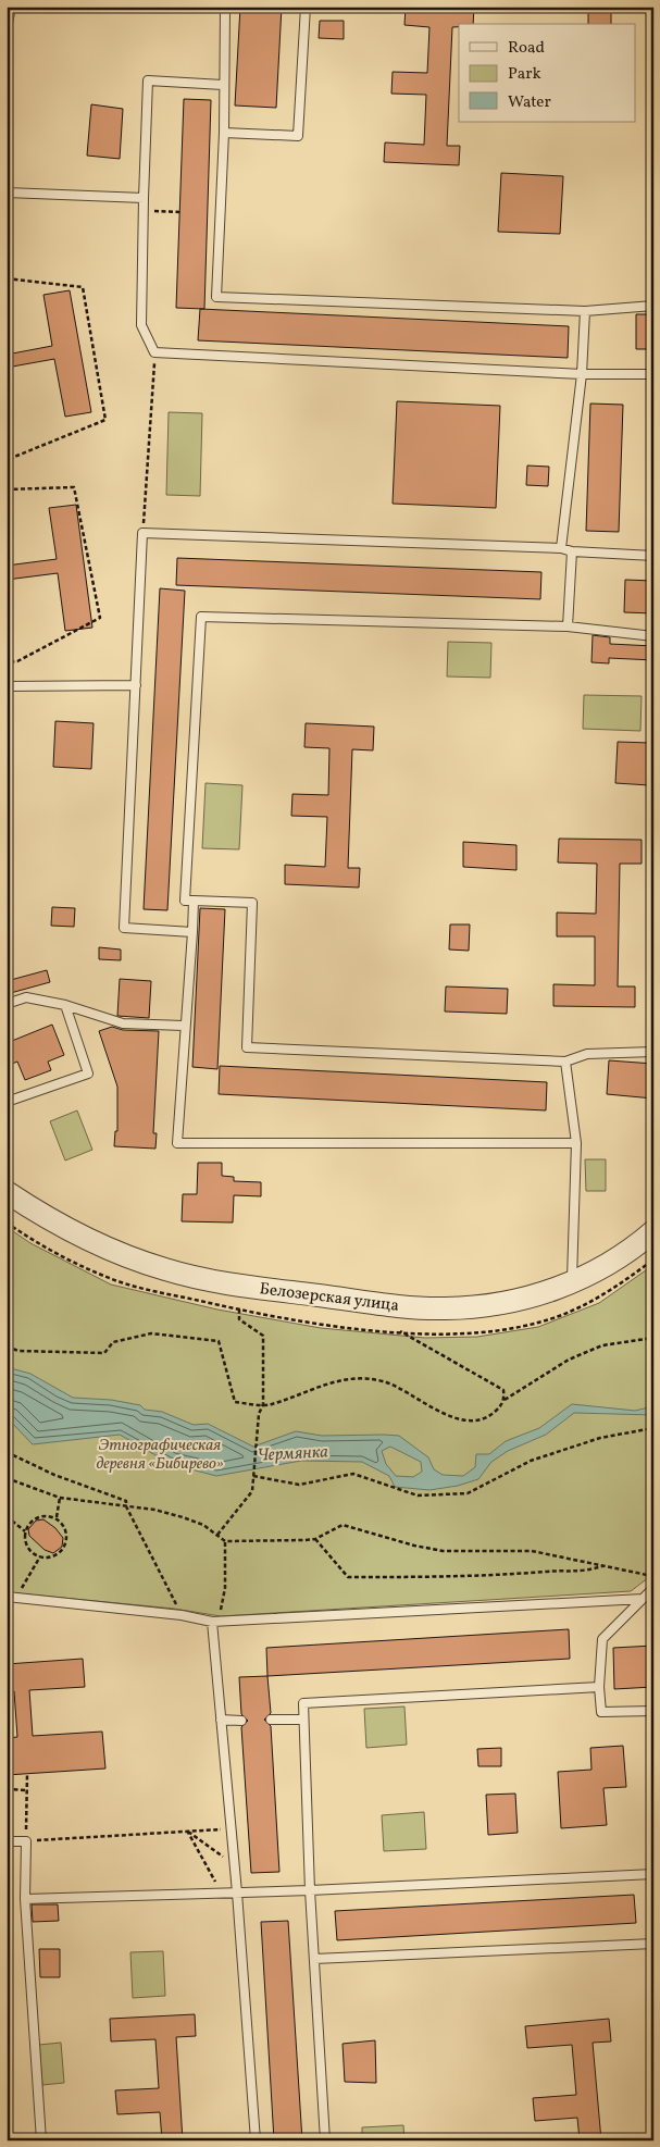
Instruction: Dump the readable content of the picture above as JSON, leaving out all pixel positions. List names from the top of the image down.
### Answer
{
  "streets": {
    "street": ["Белозерская улица"]
  },
  "water": ["Чермянка"],
  "parks": ["Этнографическая деревня «Бибирево»"],
  "legend": ["Road", "Park", "Water"]
}
